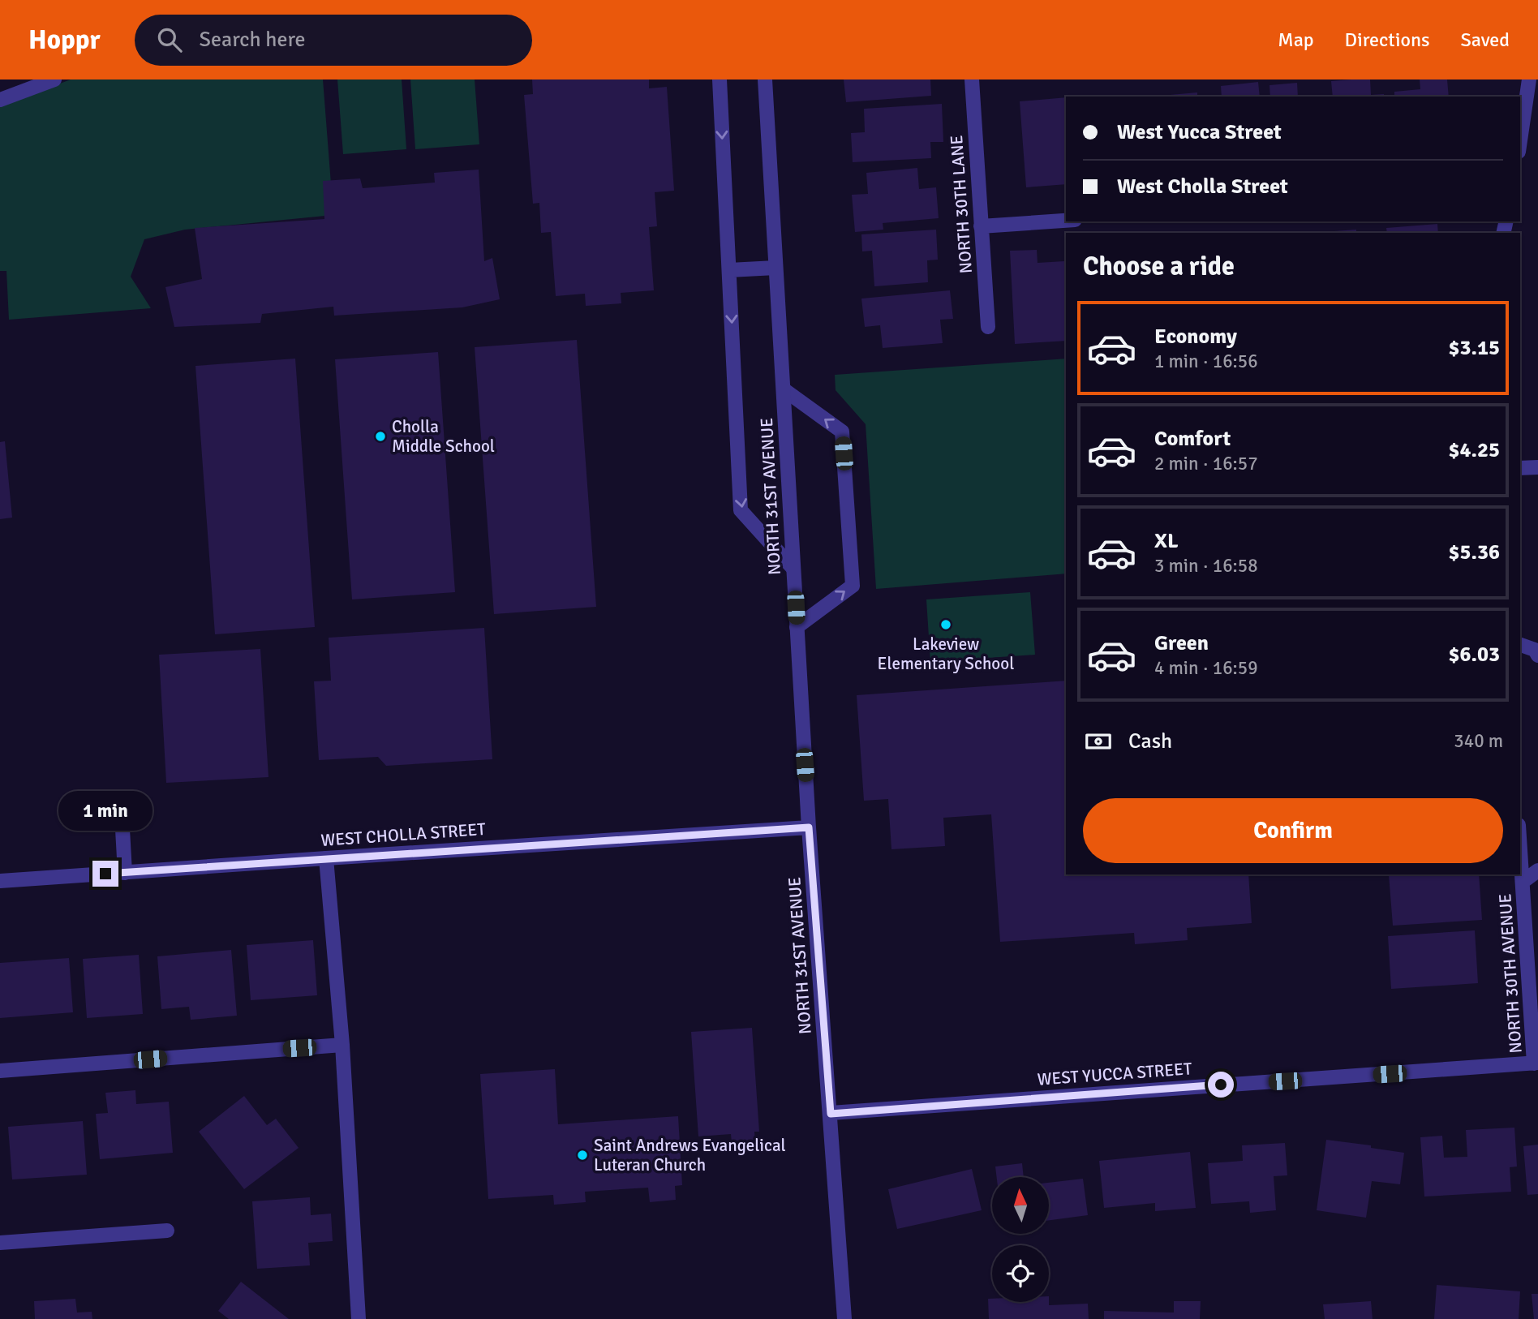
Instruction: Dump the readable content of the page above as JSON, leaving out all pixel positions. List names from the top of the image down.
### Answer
{
  "streets": {
    "street": [
      "NORTH 30TH LANE",
      "NORTH 31ST AVENUE",
      "WEST CHOLLA STREET",
      "NORTH 30TH AVENUE",
      "WEST YUCCA STREET"
    ]
  },
  "crossings": [
    ["NORTH 31ST AVENUE", "WEST CHOLLA STREET"],
    ["NORTH 31ST AVENUE", "WEST YUCCA STREET"],
    ["NORTH 30TH AVENUE", "WEST YUCCA STREET"]
  ],
  "places": ["Cholla Middle School", "Lakeview Elementary School", "Saint Andrews Evangelical Luteran Church"],
  "north": "top",
  "page": {
    "header": "Hoppr",
    "search": "Search here",
    "nav": ["Map", "Directions", "Saved"],
    "banner": ["West Yucca Street", "West Cholla Street"],
    "heading": "Choose a ride",
    "list": [
      {
        "name": "Economy",
        "note": "1 min · 16:56",
        "value": "$3.15"
      },
      {
        "name": "Comfort",
        "note": "2 min · 16:57",
        "value": "$4.25"
      },
      {
        "name": "XL",
        "note": "3 min · 16:58",
        "value": "$5.36"
      },
      {
        "name": "Green",
        "note": "4 min · 16:59",
        "value": "$6.03"
      }
    ],
    "pay": ["Cash", "340 m"],
    "buttons": "Confirm",
    "bubble": "1 min"
  }
}
